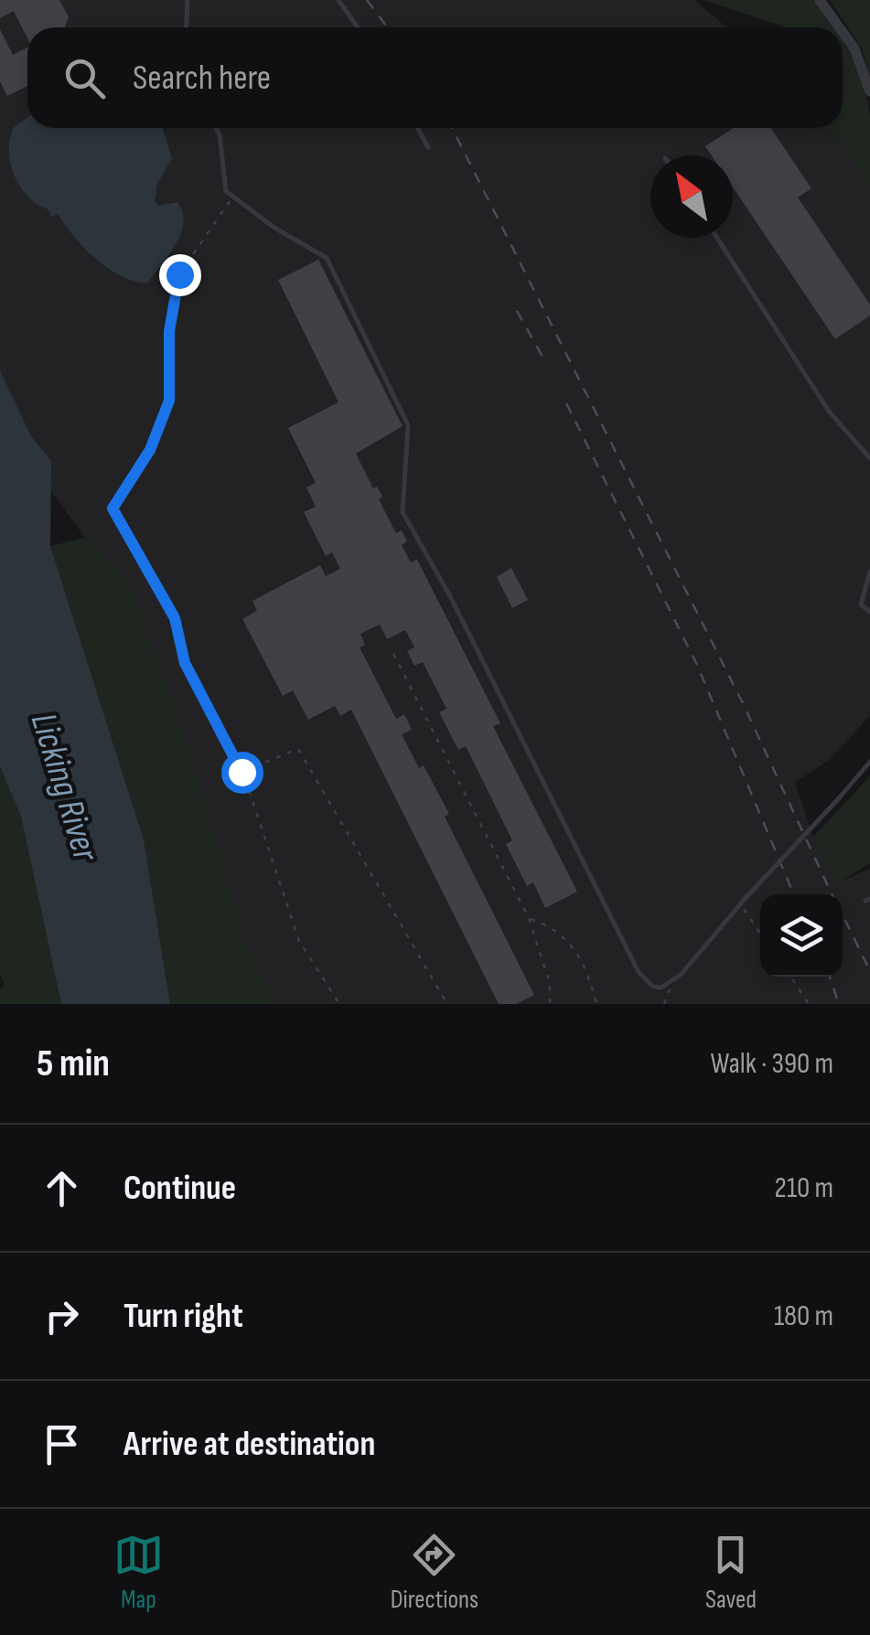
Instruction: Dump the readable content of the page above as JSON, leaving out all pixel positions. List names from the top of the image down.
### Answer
{
  "water": ["Licking River"],
  "north": "top left",
  "page": {
    "search": "Search here",
    "heading": ["5 min", "Walk · 390 m"],
    "list": [
      ["Continue", "210 m"],
      ["Turn right", "180 m"],
      "Arrive at destination"
    ],
    "nav": ["Map", "Directions", "Saved"]
  }
}
